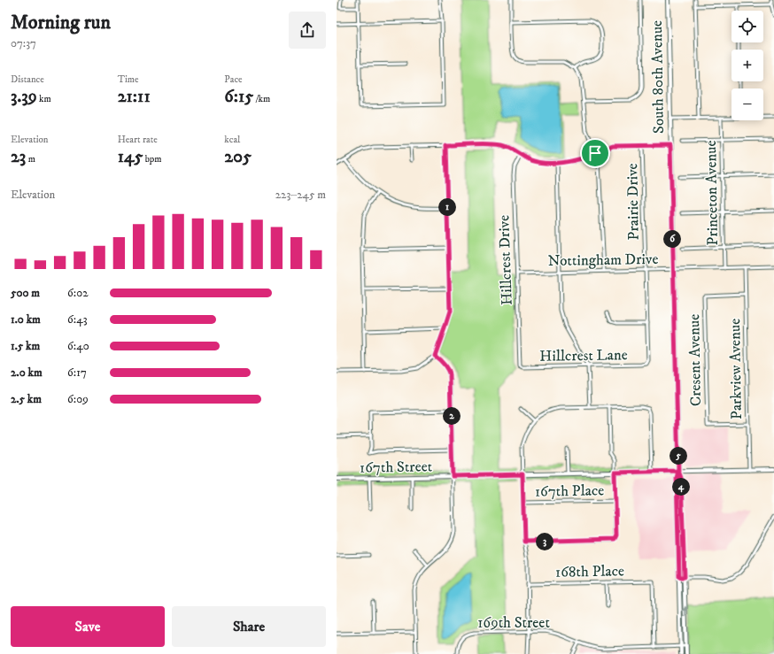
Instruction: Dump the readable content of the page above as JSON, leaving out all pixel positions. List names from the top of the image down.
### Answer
{
  "streets": {
    "street": [
      "South 80th Avenue",
      "Princeton Avenue",
      "Prairie Drive",
      "Nottingham Drive",
      "Hillcrest Drive",
      "Hillcrest Lane",
      "Cresent Avenue",
      "Parkview Avenue",
      "167th Street",
      "167th Place",
      "168th Place",
      "169th Street"
    ]
  },
  "crossings": [
    ["South 80th Avenue", "Nottingham Drive"],
    ["South 80th Avenue", "167th Street"],
    ["South 80th Avenue", "169th Street"],
    ["Princeton Avenue", "Nottingham Drive"],
    ["Prairie Drive", "Nottingham Drive"],
    ["Prairie Drive", "Hillcrest Lane"],
    ["Nottingham Drive", "Hillcrest Drive"],
    ["Nottingham Drive", "Parkview Avenue"],
    ["Hillcrest Drive", "Hillcrest Lane"],
    ["Cresent Avenue", "Parkview Avenue"],
    ["Parkview Avenue", "167th Street"],
    ["168th Place", "169th Street"]
  ],
  "page": {
    "heading": ["Morning run", "07:37"],
    "map_buttons": ["+", "−"],
    "stats": [
      ["Distance", "3.39 km"],
      ["Time", "21:11"],
      ["Pace", "6:15 /km"],
      ["Elevation", "23 m"],
      ["Heart rate", "145 bpm"],
      ["kcal", "205"]
    ],
    "chart": ["Elevation", "223–245 m"],
    "pins": [
      "1",
      "6",
      "2",
      "5",
      "4",
      "3"
    ],
    "list": [
      {
        "name": "500 m",
        "note": "6:02"
      },
      {
        "name": "1.0 km",
        "note": "6:43"
      },
      {
        "name": "1.5 km",
        "note": "6:40"
      },
      {
        "name": "2.0 km",
        "note": "6:17"
      },
      {
        "name": "2.5 km",
        "note": "6:09"
      }
    ],
    "buttons": ["Save", "Share"]
  }
}
